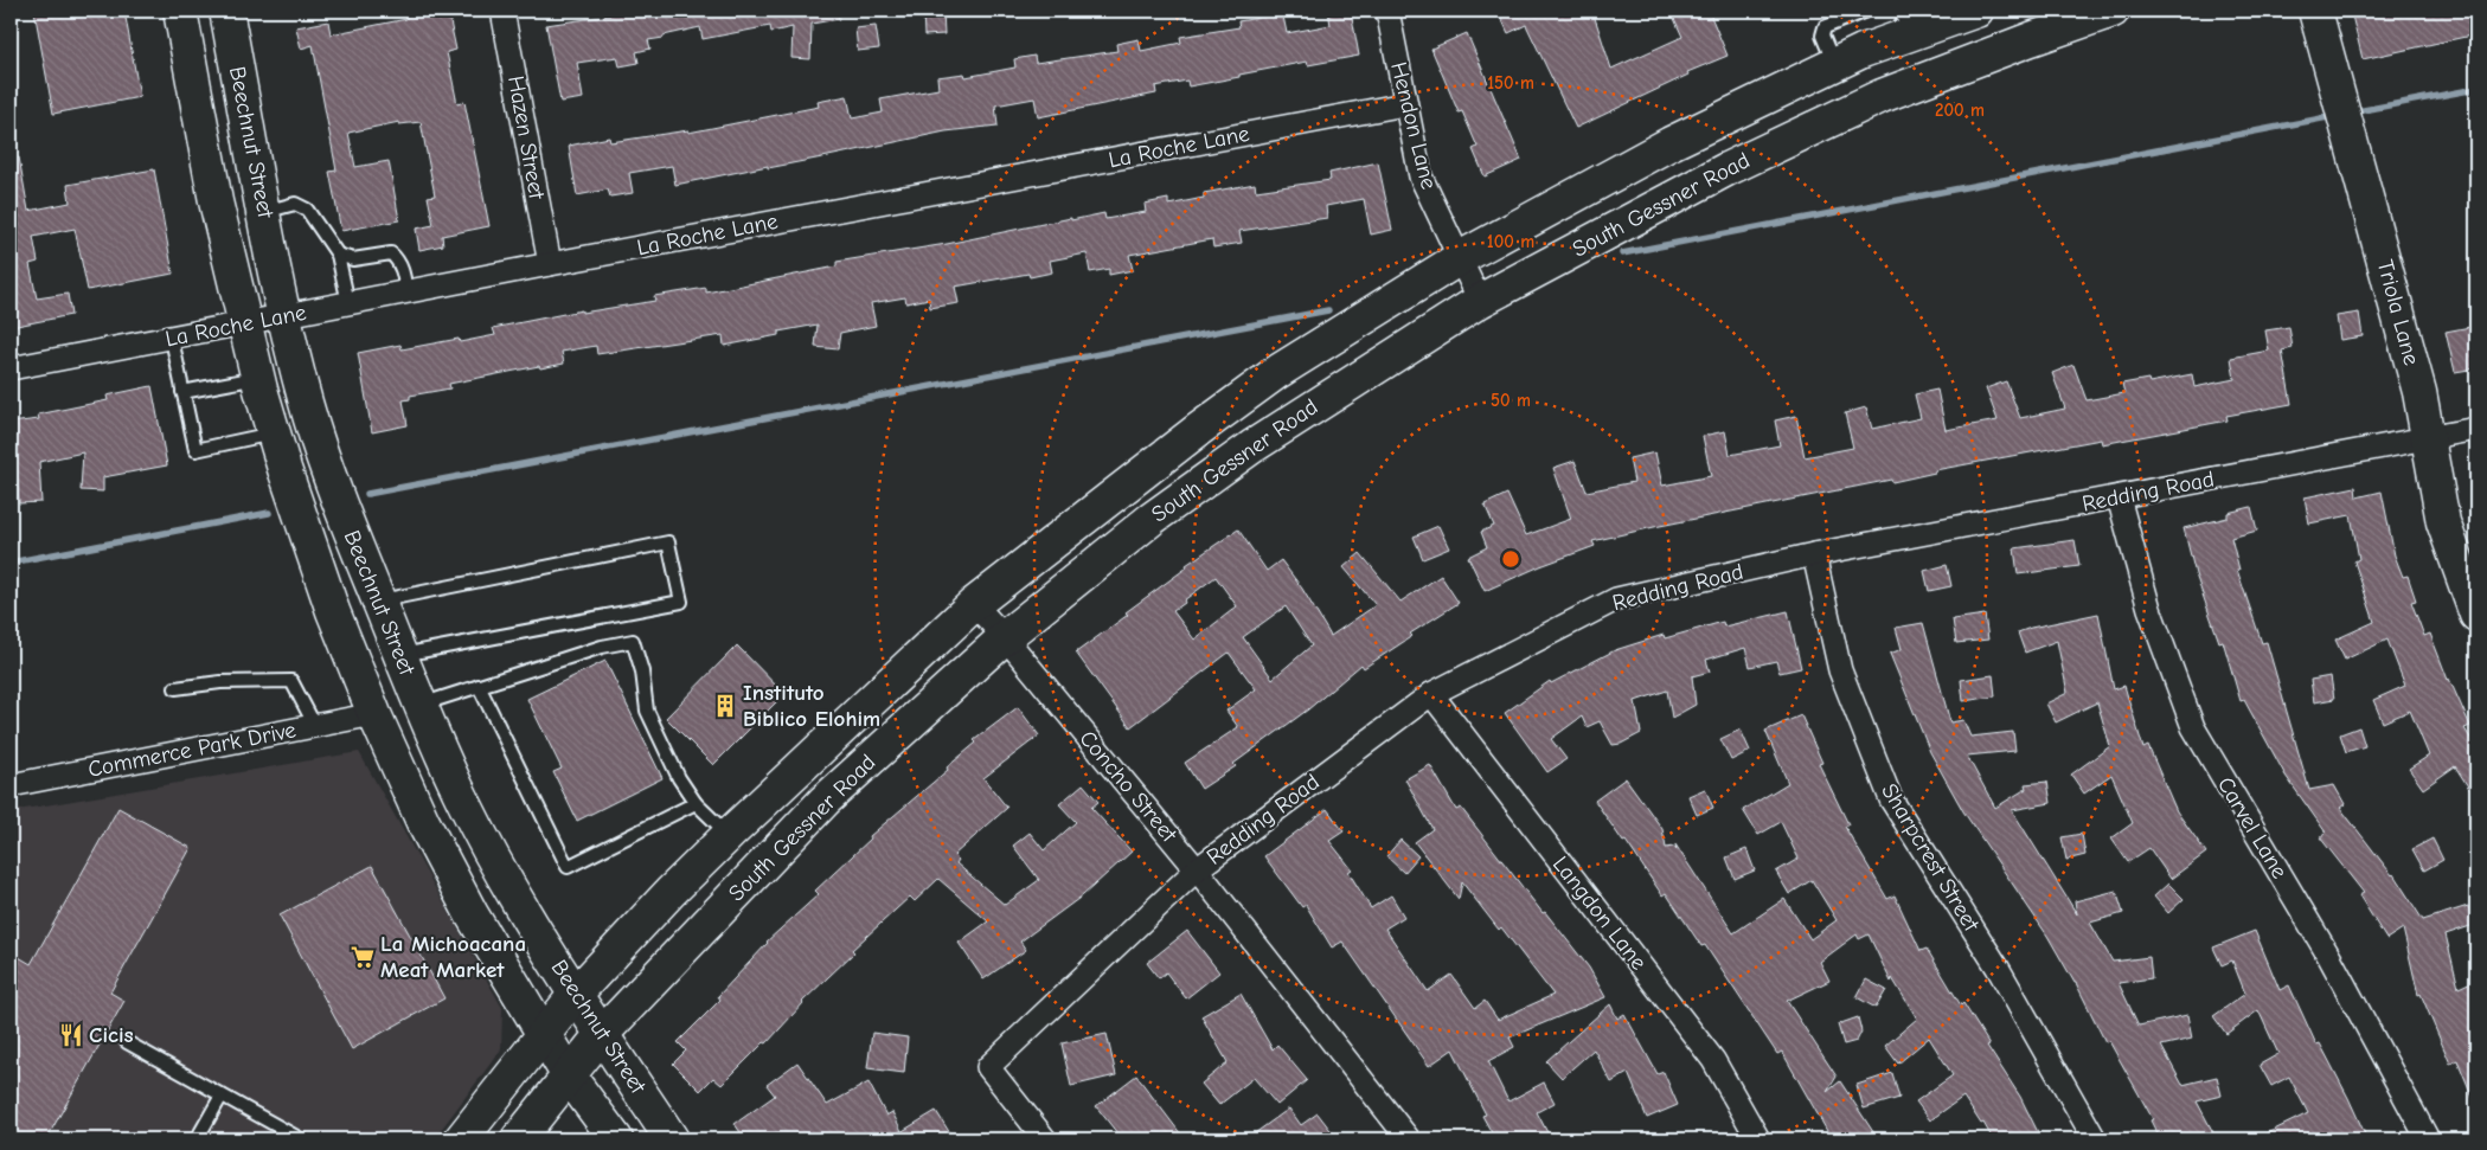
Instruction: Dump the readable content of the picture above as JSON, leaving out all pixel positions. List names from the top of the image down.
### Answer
{
  "streets": {
    "main road": ["Beechnut Street", "South Gessner Road", "Triola Lane"],
    "street": [
      "Hendon Lane",
      "Hazen Street",
      "La Roche Lane",
      "Redding Road",
      "Commerce Park Drive",
      "Concho Street",
      "Carvel Lane",
      "Sharpcrest Street",
      "Langdon Lane"
    ]
  },
  "crossings": [
    ["Hendon Lane", "La Roche Lane"],
    ["Hendon Lane", "South Gessner Road"],
    ["Hazen Street", "La Roche Lane"],
    ["Beechnut Street", "La Roche Lane"],
    ["Beechnut Street", "South Gessner Road"],
    ["Beechnut Street", "Commerce Park Drive"],
    ["South Gessner Road", "Concho Street"],
    ["Triola Lane", "Redding Road"],
    ["Redding Road", "Concho Street"],
    ["Redding Road", "Carvel Lane"],
    ["Redding Road", "Sharpcrest Street"],
    ["Redding Road", "Langdon Lane"]
  ],
  "places": {
    "building": ["Instituto Biblico Elohim"],
    "supermarket": ["La Michoacana Meat Market"],
    "restaurant": ["Cicis"]
  },
  "rings": [
    "150 m",
    "200 m",
    "100 m",
    "50 m"
  ]
}
